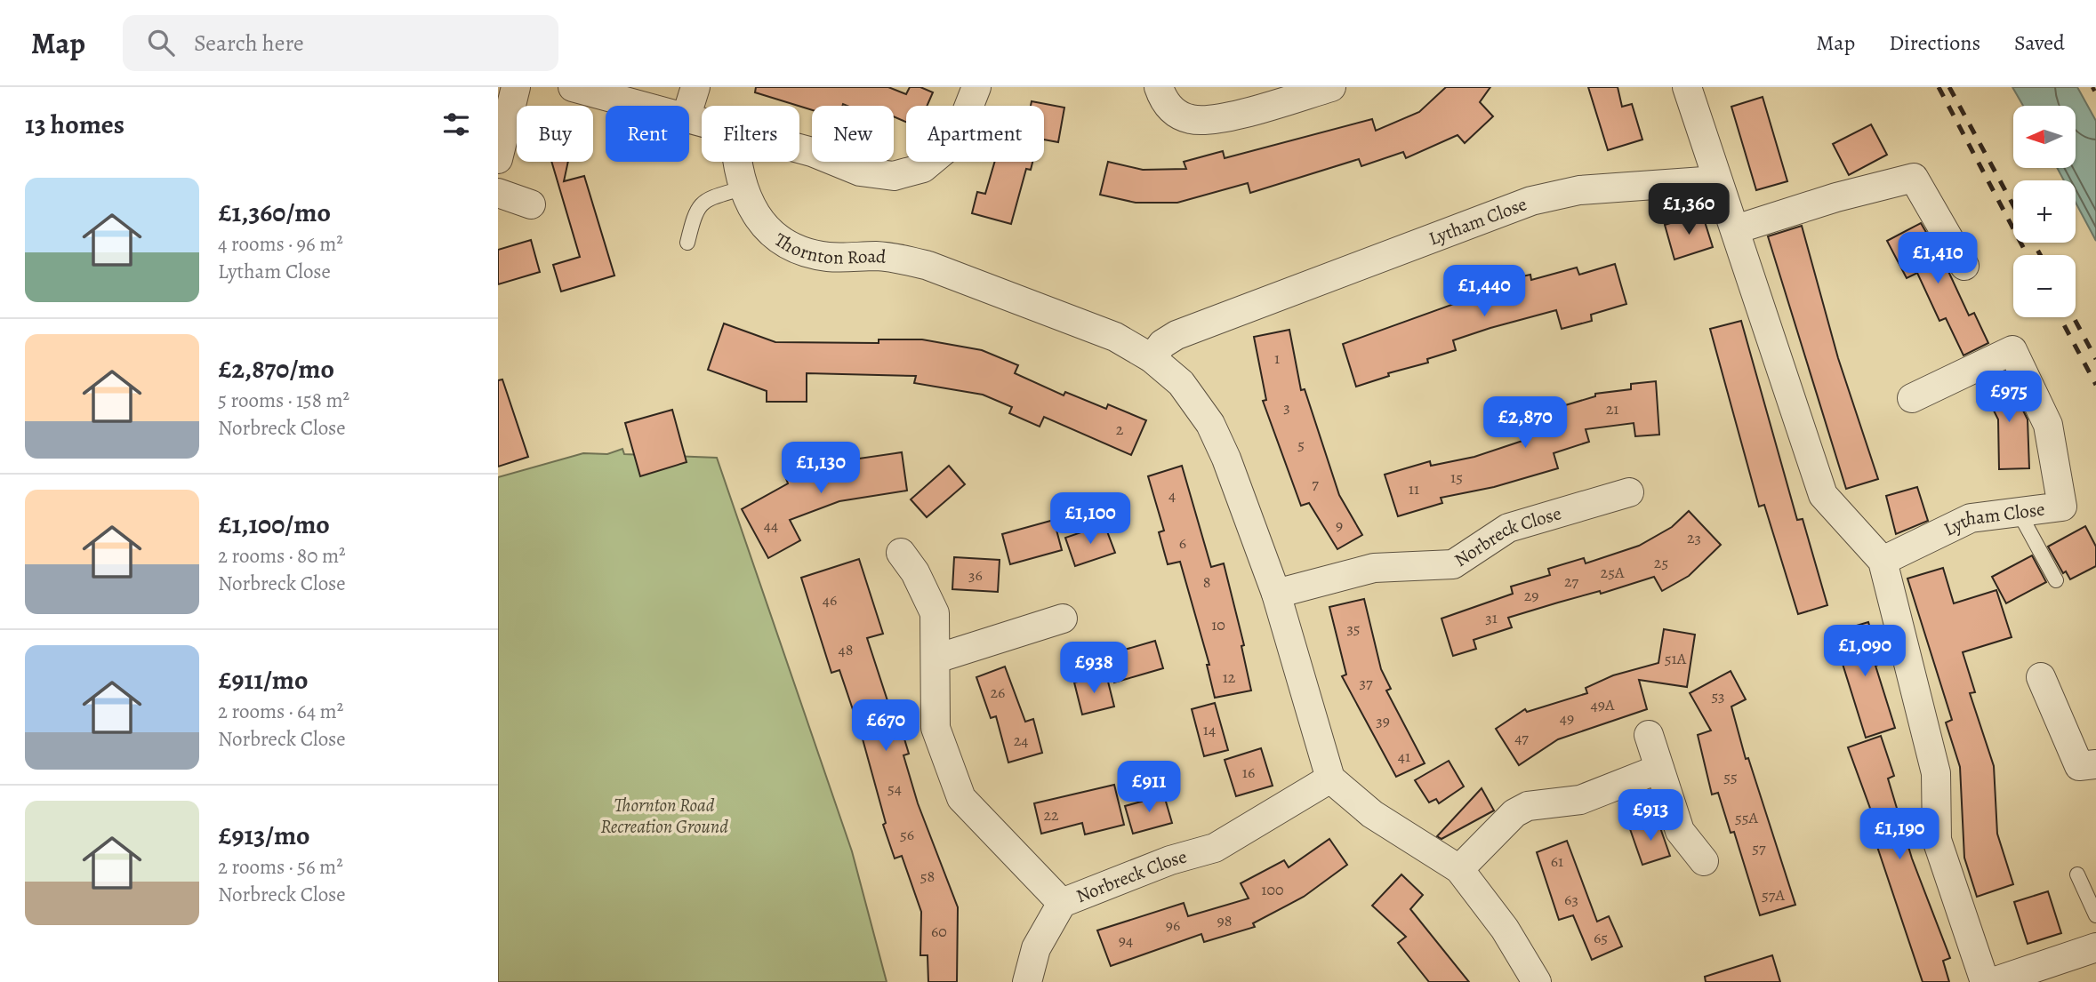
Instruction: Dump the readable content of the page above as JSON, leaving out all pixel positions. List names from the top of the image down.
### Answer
{
  "streets": {
    "street": ["Lytham Close", "Thornton Road", "Norbreck Close"]
  },
  "crossings": [
    ["Lytham Close", "Thornton Road"]
  ],
  "parks": ["Thornton Road Recreation Ground"],
  "house_numbers": [
    "1",
    "3",
    "21",
    "2",
    "5",
    "15",
    "7",
    "11",
    "4",
    "44",
    "9",
    "23",
    "6",
    "25",
    "25A",
    "36",
    "27",
    "8",
    "29",
    "46",
    "31",
    "10",
    "35",
    "48",
    "51A",
    "12",
    "37",
    "26",
    "53",
    "49A",
    "49",
    "39",
    "14",
    "47",
    "24",
    "41",
    "16",
    "55",
    "54",
    "22",
    "55A",
    "56",
    "57",
    "61",
    "58",
    "100",
    "57A",
    "63",
    "98",
    "96",
    "60",
    "65",
    "94"
  ],
  "north": "left",
  "page": {
    "header": "Map",
    "search": "Search here",
    "nav": ["Map", "Directions", "Saved"],
    "heading": "13 homes",
    "map_buttons": ["+", "−"],
    "chip": [
      "Buy",
      "Rent",
      "Filters",
      "New",
      "Apartment"
    ],
    "list": [
      {
        "name": "£1,360/mo",
        "note": "4 rooms · 96 m² · Lytham Close"
      },
      {
        "name": "£2,870/mo",
        "note": "5 rooms · 158 m² · Norbreck Close"
      },
      {
        "name": "£1,100/mo",
        "note": "2 rooms · 80 m² · Norbreck Close"
      },
      {
        "name": "£911/mo",
        "note": "2 rooms · 64 m² · Norbreck Close"
      },
      {
        "name": "£913/mo",
        "note": "2 rooms · 56 m² · Norbreck Close"
      }
    ],
    "price": [
      "£1,360",
      "£1,410",
      "£1,440",
      "£975",
      "£2,870",
      "£1,130",
      "£1,100",
      "£1,090",
      "£938",
      "£670",
      "£911",
      "£913",
      "£1,190"
    ]
  }
}
